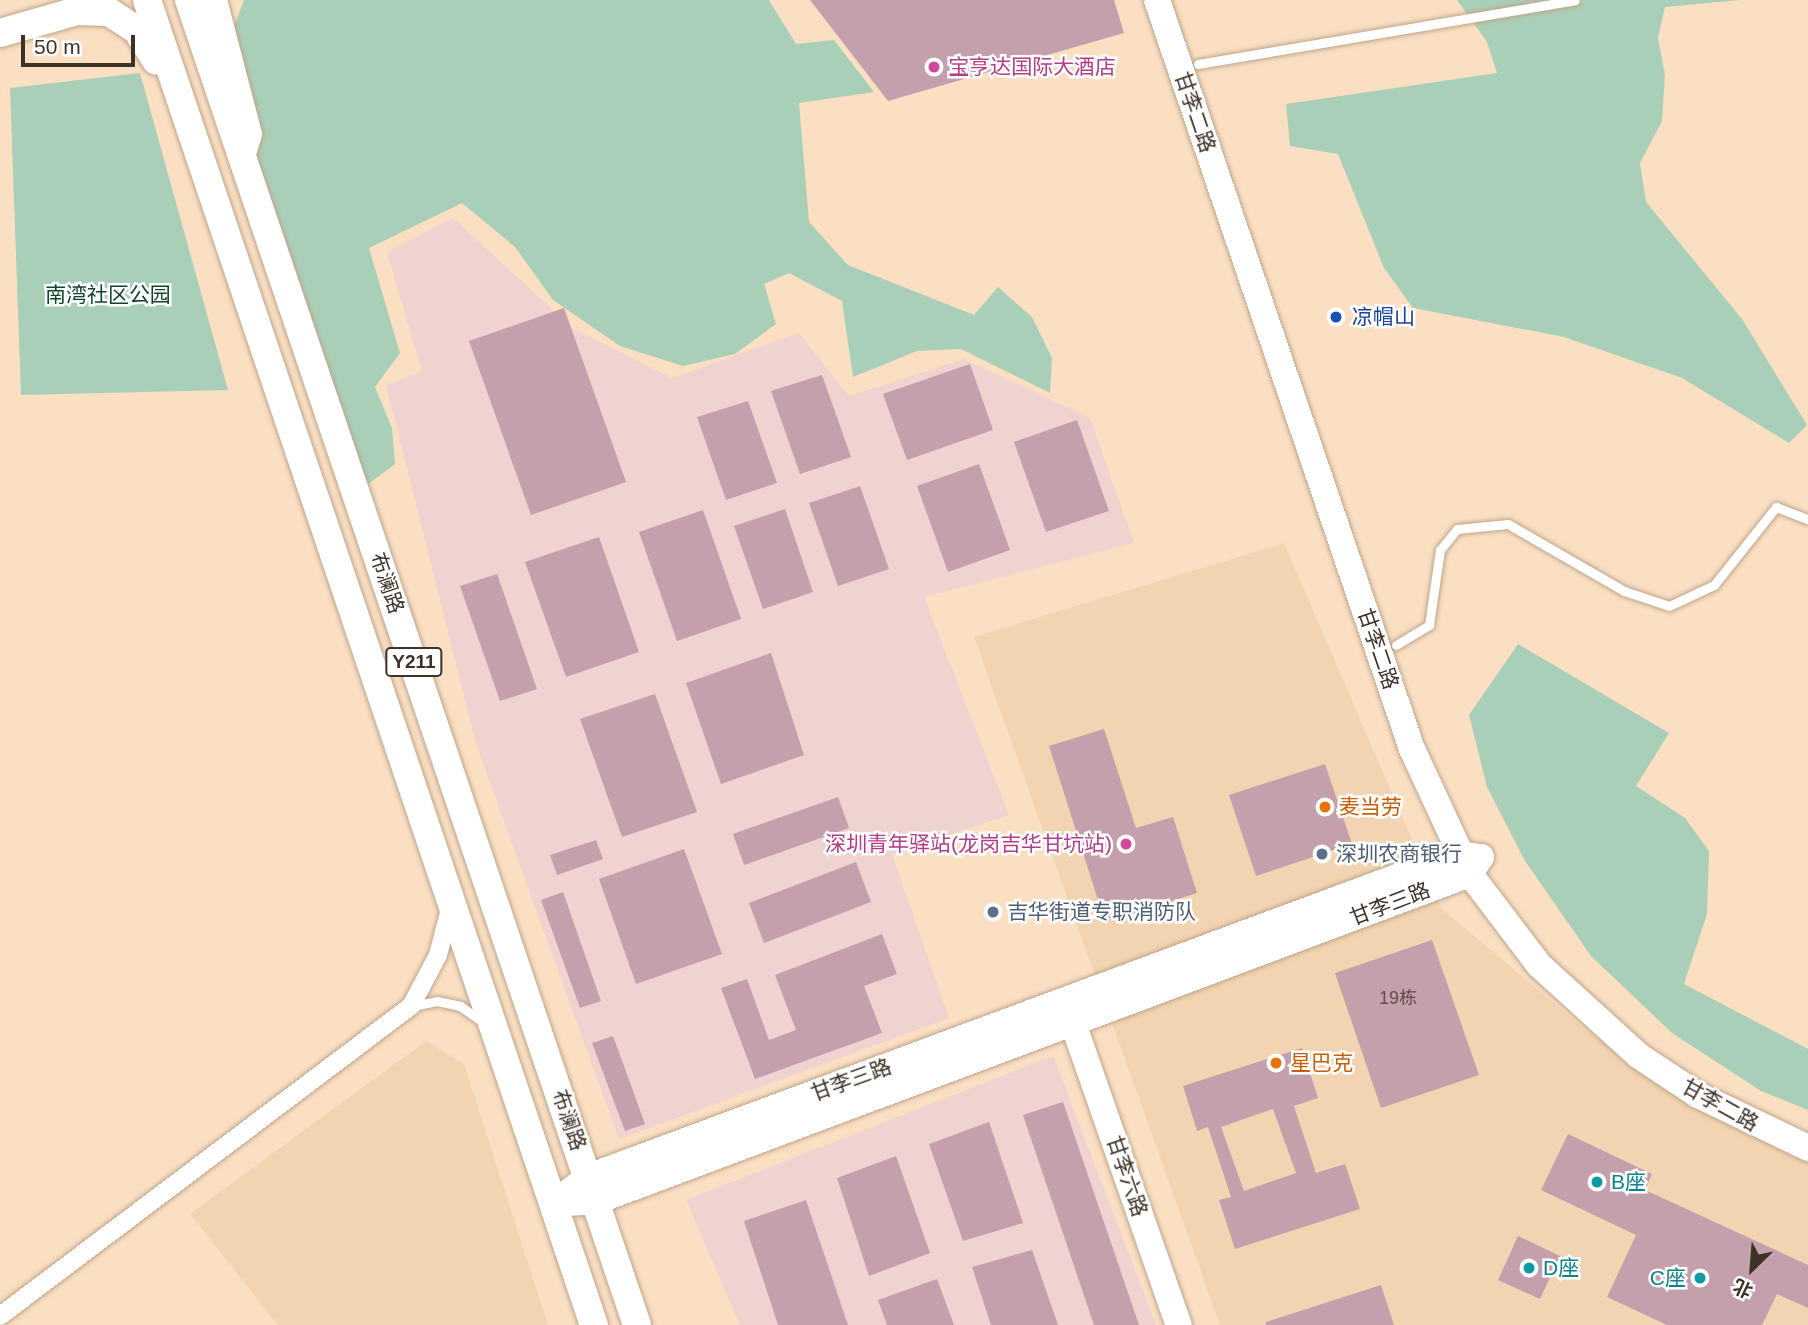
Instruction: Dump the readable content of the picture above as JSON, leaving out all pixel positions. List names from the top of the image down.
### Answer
{
  "streets": {
    "main road": [
      "甘李二路",
      "布澜路",
      "Y211",
      "甘李三路",
      "甘李六路"
    ]
  },
  "crossings": [
    ["甘李二路", "甘李三路"],
    ["布澜路", "甘李三路"]
  ],
  "parks": ["南湾社区公园"],
  "places": [
    "宝亨达国际大酒店",
    "凉帽山",
    "麦当劳",
    "深圳青年驿站(龙岗吉华甘坑站)",
    "深圳农商银行",
    "吉华街道专职消防队",
    "星巴克",
    "B座",
    "D座",
    "C座"
  ],
  "house_numbers": ["19栋"],
  "scale_bar": "50 m",
  "north": "bottom left"
}
